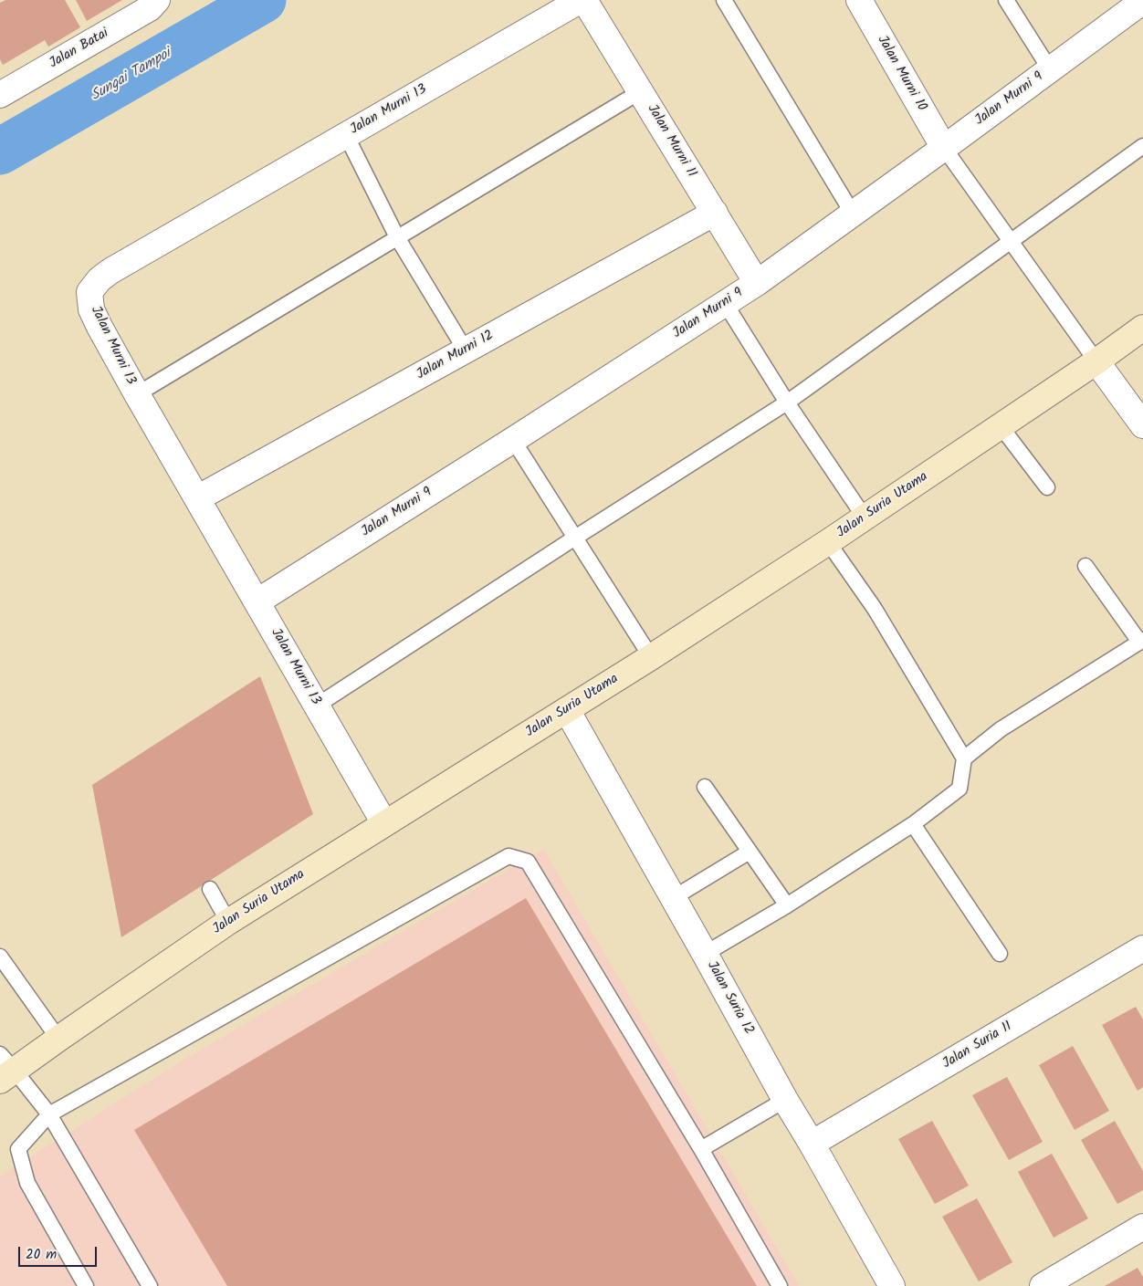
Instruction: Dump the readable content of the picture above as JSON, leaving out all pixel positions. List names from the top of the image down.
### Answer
{
  "streets": {
    "main road": ["Jalan Suria Utama"],
    "street": [
      "Jalan Batai",
      "Jalan Murni 10",
      "Jalan Murni 9",
      "Jalan Murni 13",
      "Jalan Murni 11",
      "Jalan Murni 12",
      "Jalan Suria 12",
      "Jalan Suria 11"
    ]
  },
  "crossings": [
    ["Jalan Murni 10", "Jalan Murni 9"],
    ["Jalan Murni 9", "Jalan Murni 13"],
    ["Jalan Murni 9", "Jalan Murni 11"],
    ["Jalan Murni 13", "Jalan Murni 11"],
    ["Jalan Murni 13", "Jalan Murni 12"],
    ["Jalan Murni 13", "Jalan Suria Utama"],
    ["Jalan Murni 11", "Jalan Murni 12"],
    ["Jalan Suria Utama", "Jalan Suria 12"],
    ["Jalan Suria 12", "Jalan Suria 11"]
  ],
  "water": ["Sungai Tampoi"],
  "scale_bar": "20 m"
}
